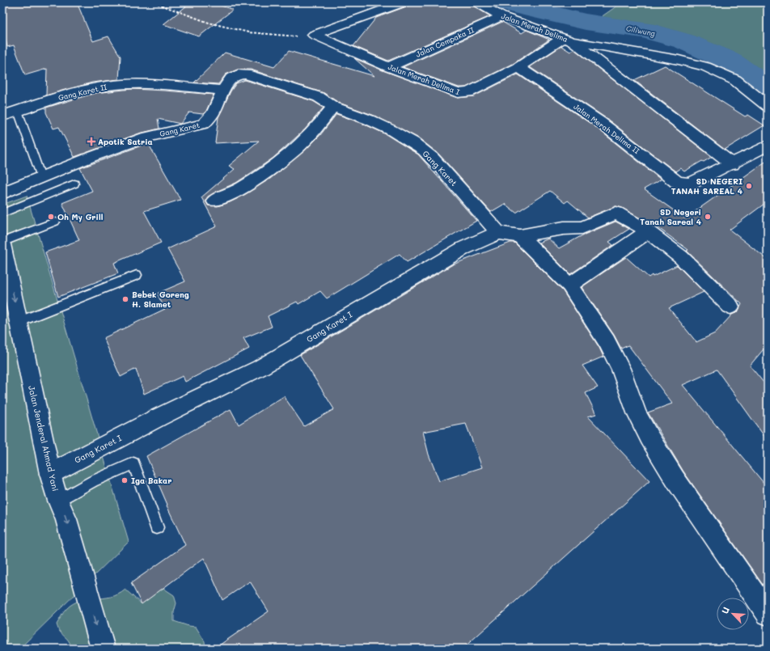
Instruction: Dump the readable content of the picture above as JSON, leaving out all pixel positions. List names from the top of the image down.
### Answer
{
  "streets": {
    "street": [
      "Jalan Merah Delima",
      "Jalan Cempaka II",
      "Jalan Merah Delima I",
      "Gang Karet II",
      "Jalan Merah Delima II",
      "Gang Karet",
      "Gang Karet I",
      "Jalan Jenderal Ahmad Yani"
    ]
  },
  "crossings": [
    ["Jalan Merah Delima", "Jalan Cempaka II"],
    ["Jalan Merah Delima", "Jalan Merah Delima I"],
    ["Jalan Cempaka II", "Jalan Merah Delima I"],
    ["Jalan Merah Delima I", "Jalan Merah Delima II"],
    ["Gang Karet II", "Gang Karet"],
    ["Gang Karet", "Gang Karet I"],
    ["Gang Karet I", "Jalan Jenderal Ahmad Yani"]
  ],
  "one_way": ["Jalan Jenderal Ahmad Yani"],
  "water": ["Ciliwung"],
  "places": {
    "health": ["Apotik Satria"],
    "other": [
      "SD NEGERI TANAH SAREAL 4",
      "Oh My Grill",
      "SD Negeri Tanah Sareal 4",
      "Bebek Goreng H. Slamet",
      "Iga Bakar"
    ]
  },
  "north": "top left"
}
